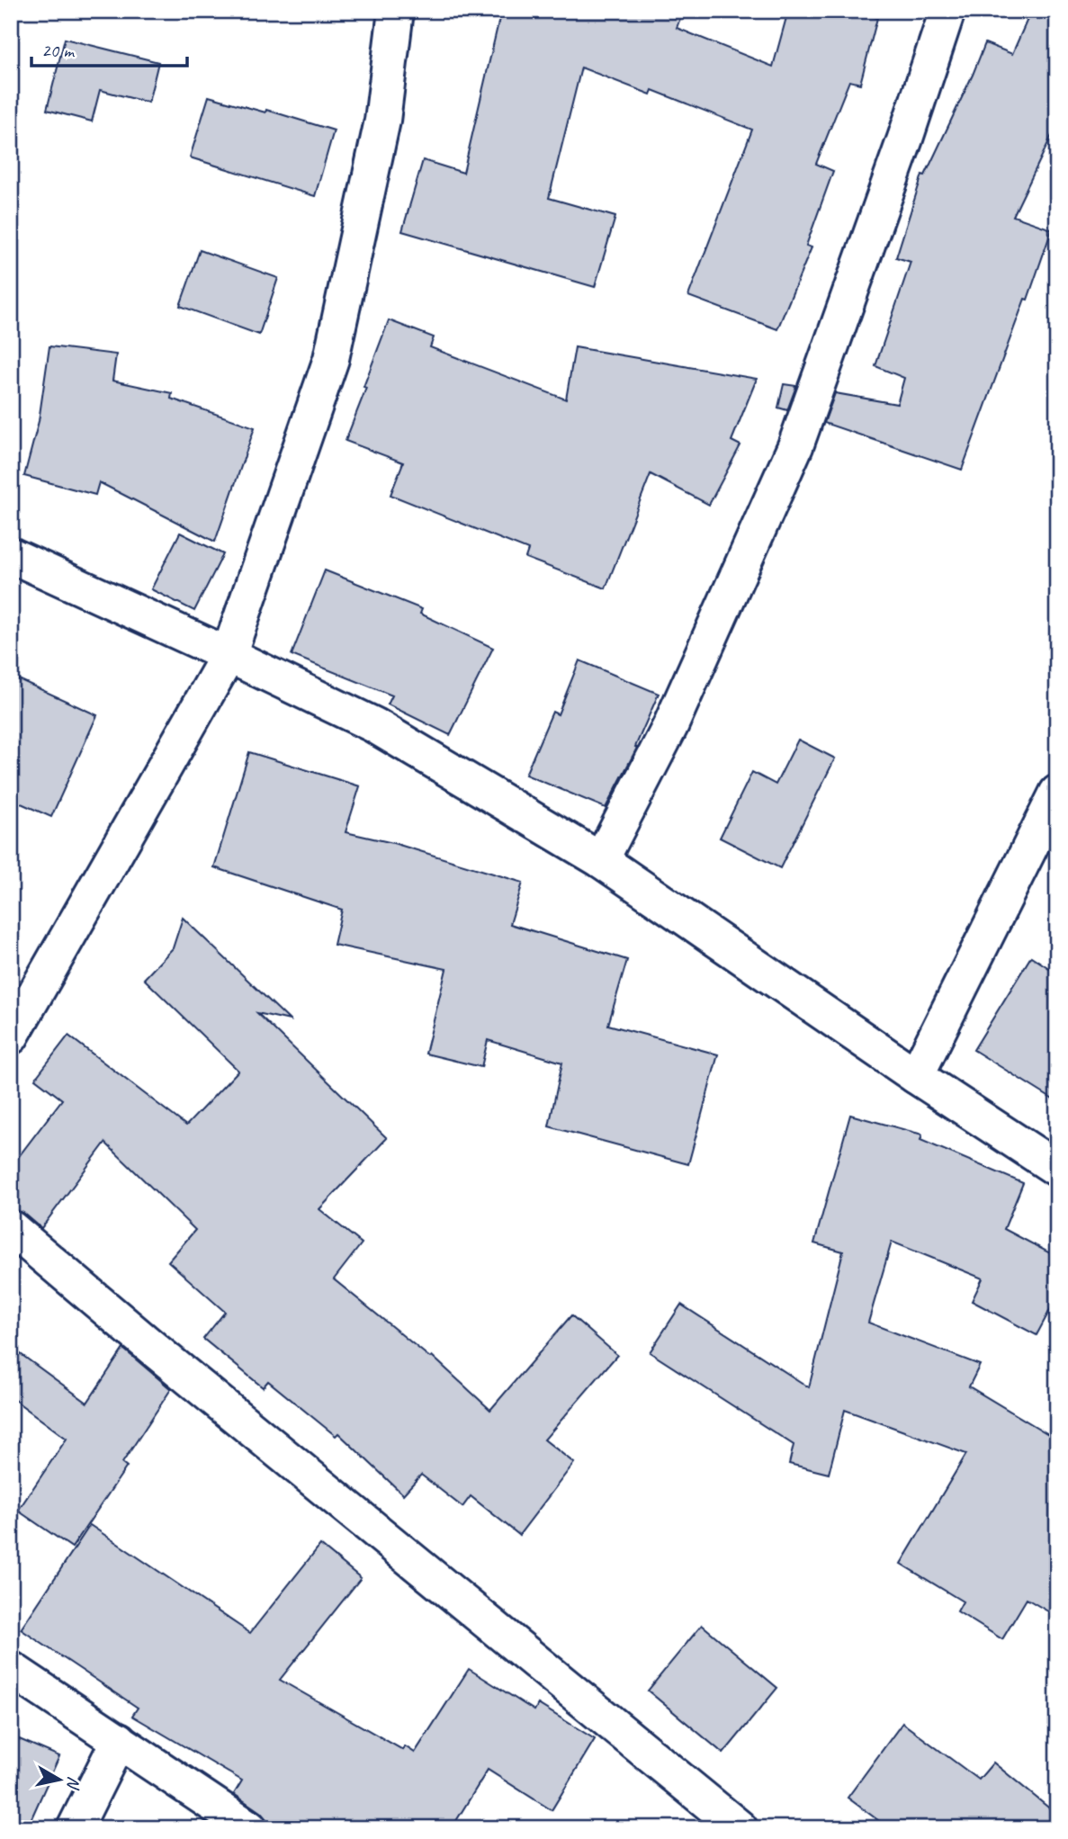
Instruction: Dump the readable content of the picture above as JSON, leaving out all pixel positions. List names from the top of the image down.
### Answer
{
  "scale_bar": "20 m",
  "north": "right"
}
